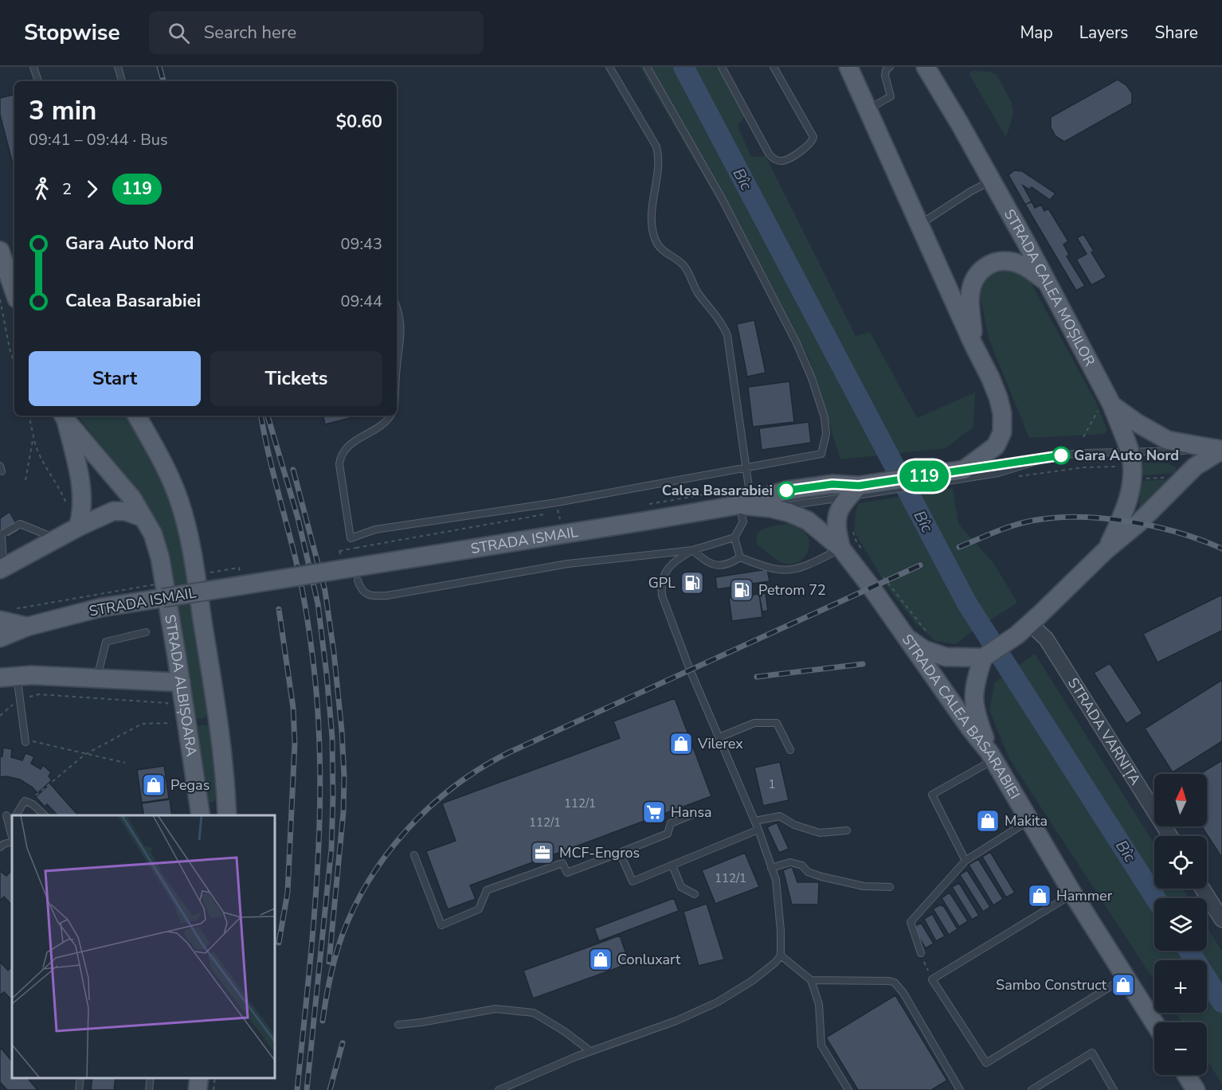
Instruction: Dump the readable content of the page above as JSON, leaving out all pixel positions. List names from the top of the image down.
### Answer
{
  "streets": {
    "main road": [
      "STRADA CALEA MOȘILOR",
      "STRADA ISMAIL",
      "STRADA ALBIȘOARA",
      "STRADA CALEA BASARABIEI"
    ],
    "street": ["STRADA VARNIȚA"]
  },
  "crossings": [
    ["STRADA CALEA MOȘILOR", "STRADA ISMAIL"],
    ["STRADA ISMAIL", "STRADA CALEA BASARABIEI"]
  ],
  "water": ["Bîc"],
  "places": {
    "other": ["Gara Auto Nord", "Calea Basarabiei"],
    "fuel station": ["GPL", "Petrom 72"],
    "shop": [
      "Vilerex",
      "Pegas",
      "Makita",
      "Hammer",
      "Conluxart",
      "Sambo Construct"
    ],
    "supermarket": ["Hansa"],
    "office": ["MCF-Engros"]
  },
  "lines": ["bus line 119"],
  "house_numbers": [
    "1",
    "112/1",
    "112/1",
    "112/1"
  ],
  "north": "top",
  "page": {
    "header": "Stopwise",
    "search": "Search here",
    "nav": ["Map", "Layers", "Share"],
    "on_map": "119",
    "heading": ["3 min", "09:41 – 09:44 · Bus", "$0.60"],
    "legs": ["2", "119"],
    "list": [
      {
        "name": "Gara Auto Nord",
        "value": "09:43"
      },
      {
        "name": "Calea Basarabiei",
        "value": "09:44"
      }
    ],
    "buttons": ["Start", "Tickets"],
    "map_buttons": ["+", "−"]
  }
}
